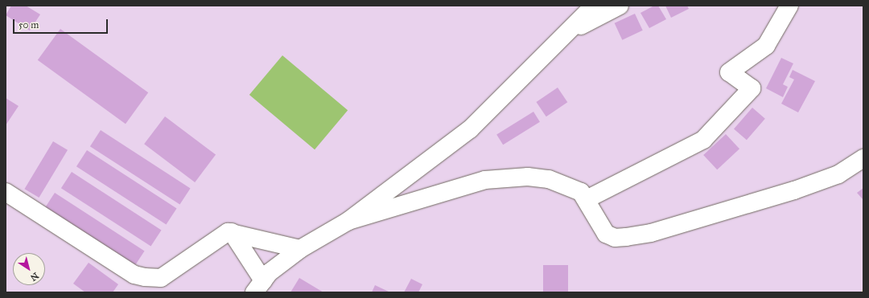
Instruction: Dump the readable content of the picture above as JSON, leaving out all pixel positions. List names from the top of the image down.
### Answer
{
  "scale_bar": "50 m",
  "north": "bottom right"
}
